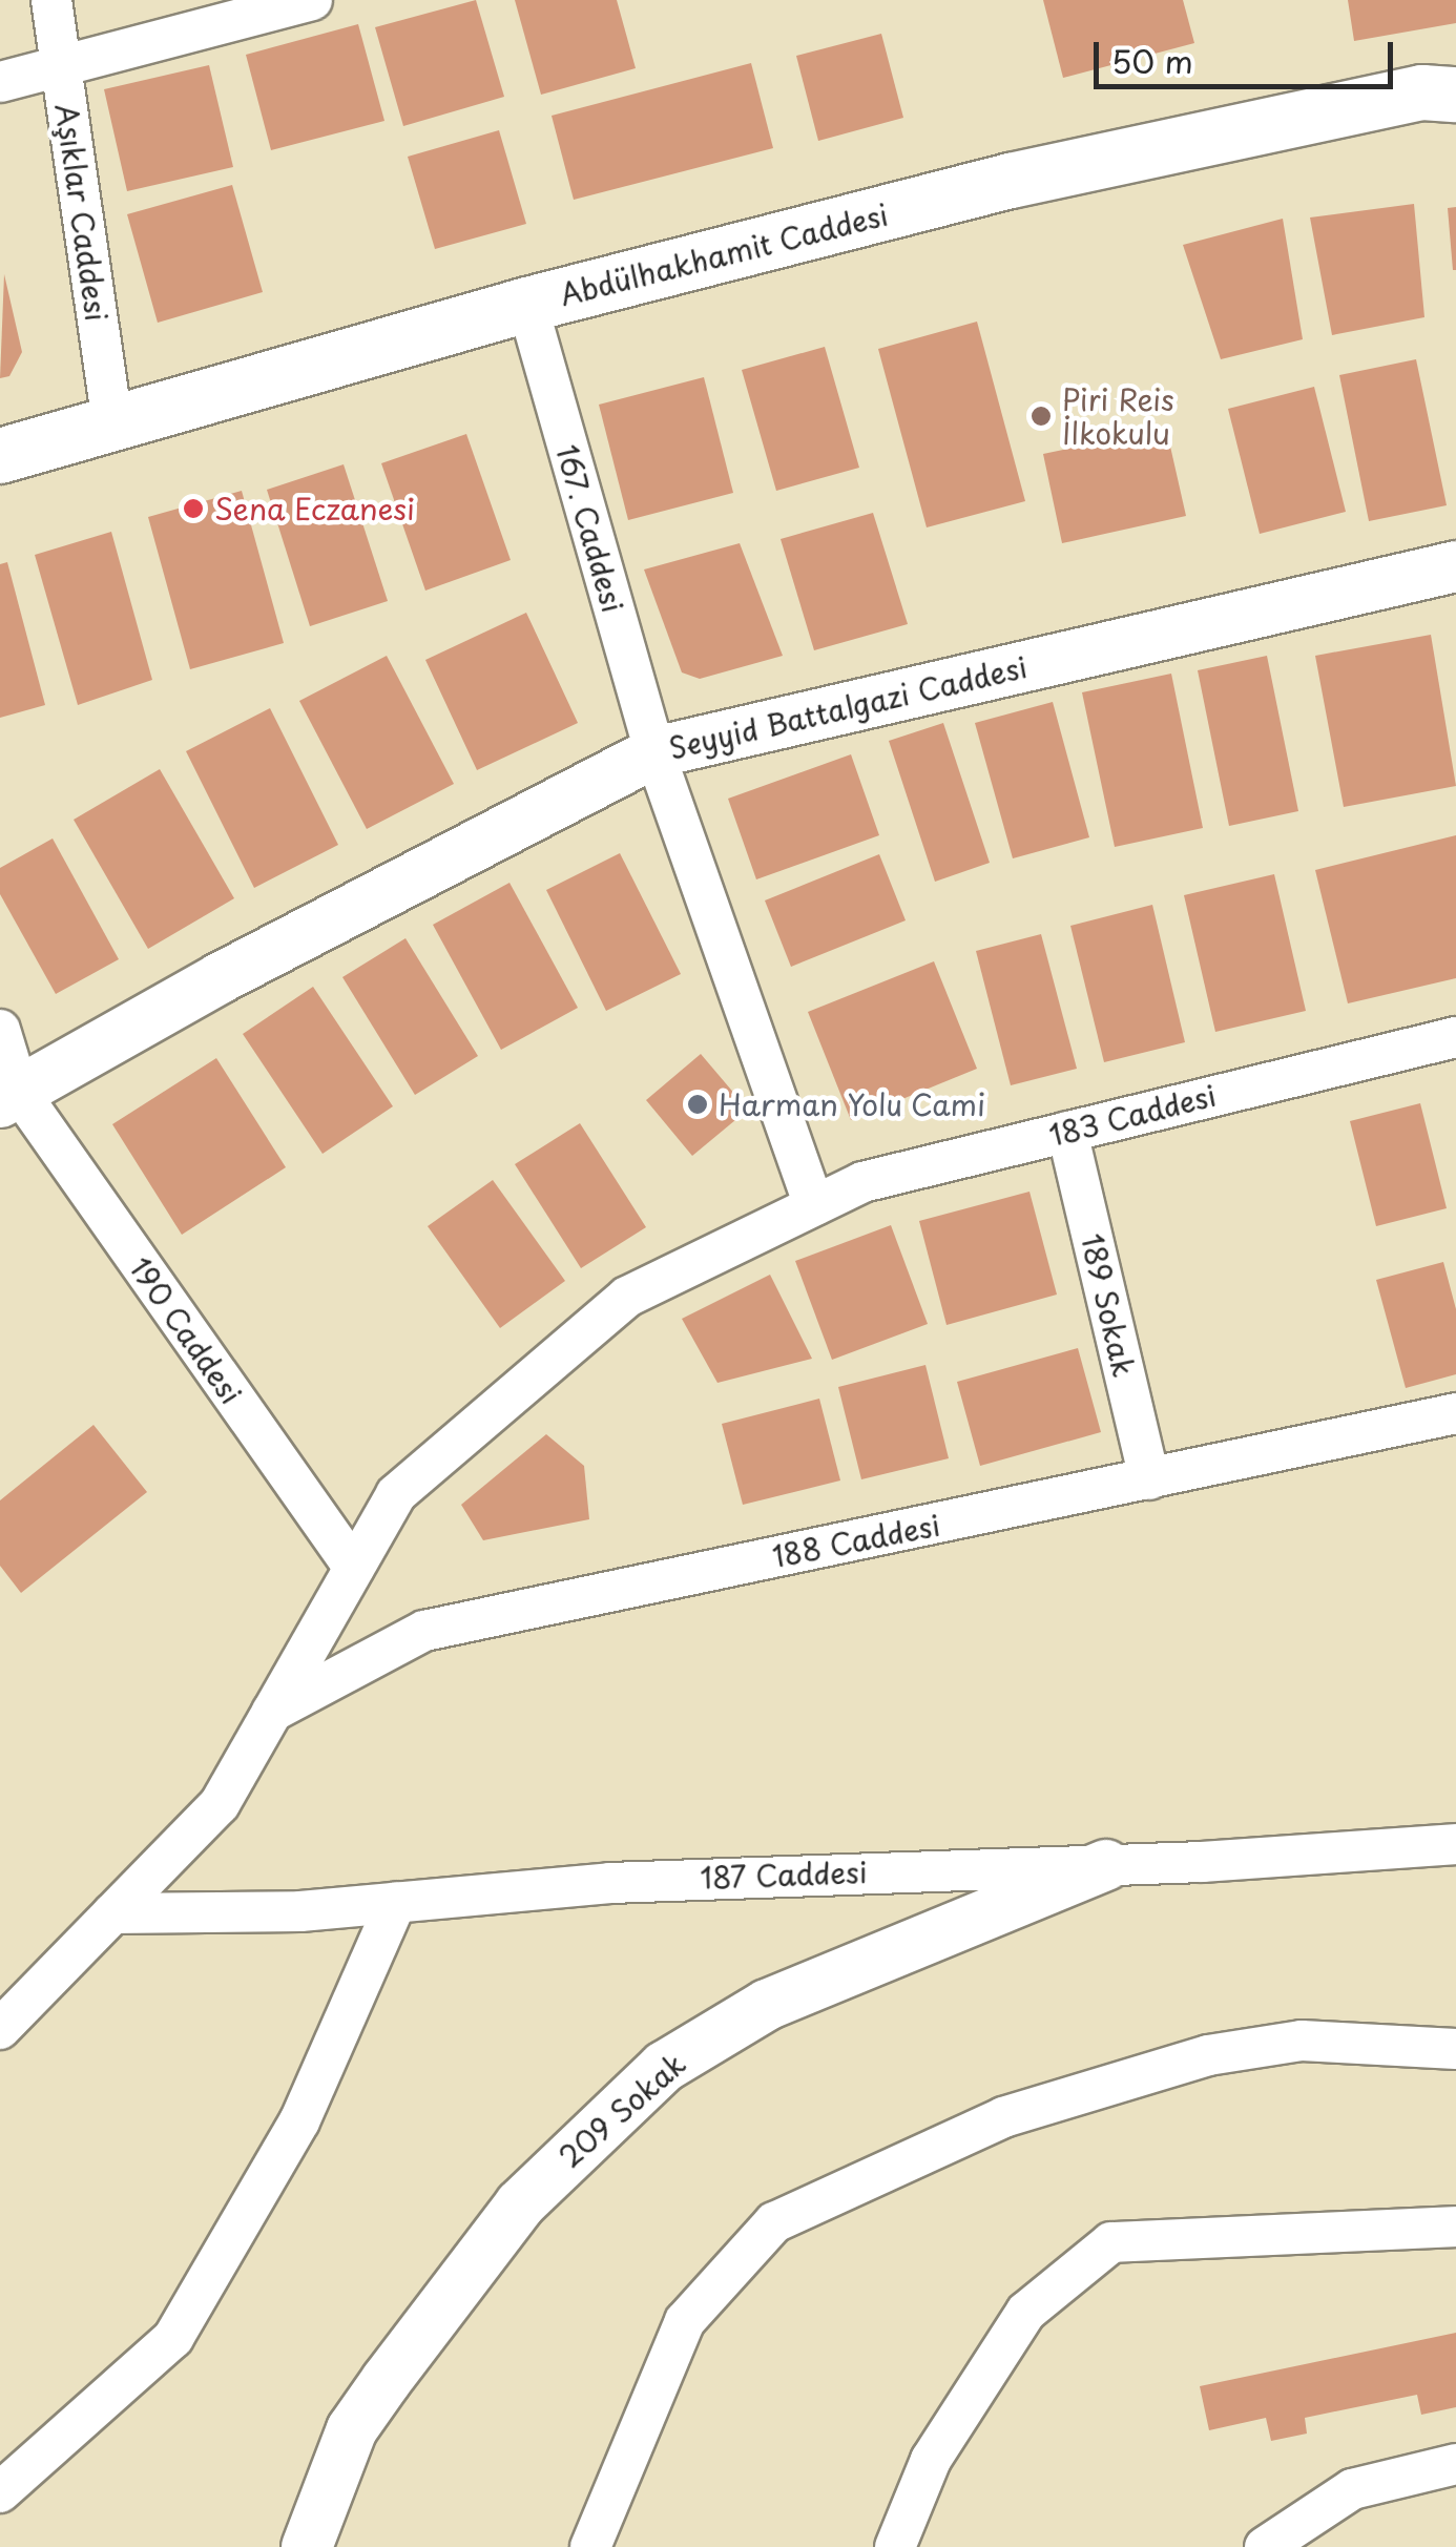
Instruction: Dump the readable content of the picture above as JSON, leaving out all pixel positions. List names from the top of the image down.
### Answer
{
  "streets": {
    "main road": ["Abdülhakhamit Caddesi"],
    "street": [
      "Aşıklar Caddesi",
      "167. Caddesi",
      "Seyyid Battalgazi Caddesi",
      "183 Caddesi",
      "189 Sokak",
      "190 Caddesi",
      "188 Caddesi",
      "187 Caddesi",
      "209 Sokak"
    ]
  },
  "crossings": [
    ["Aşıklar Caddesi", "Abdülhakhamit Caddesi"],
    ["Abdülhakhamit Caddesi", "167. Caddesi"],
    ["167. Caddesi", "Seyyid Battalgazi Caddesi"],
    ["167. Caddesi", "183 Caddesi"],
    ["Seyyid Battalgazi Caddesi", "190 Caddesi"],
    ["183 Caddesi", "189 Sokak"],
    ["183 Caddesi", "190 Caddesi"],
    ["183 Caddesi", "188 Caddesi"],
    ["183 Caddesi", "187 Caddesi"],
    ["189 Sokak", "188 Caddesi"],
    ["187 Caddesi", "209 Sokak"]
  ],
  "places": ["Piri Reis İlkokulu", "Sena Eczanesi", "Harman Yolu Cami"],
  "scale_bar": "50 m"
}
